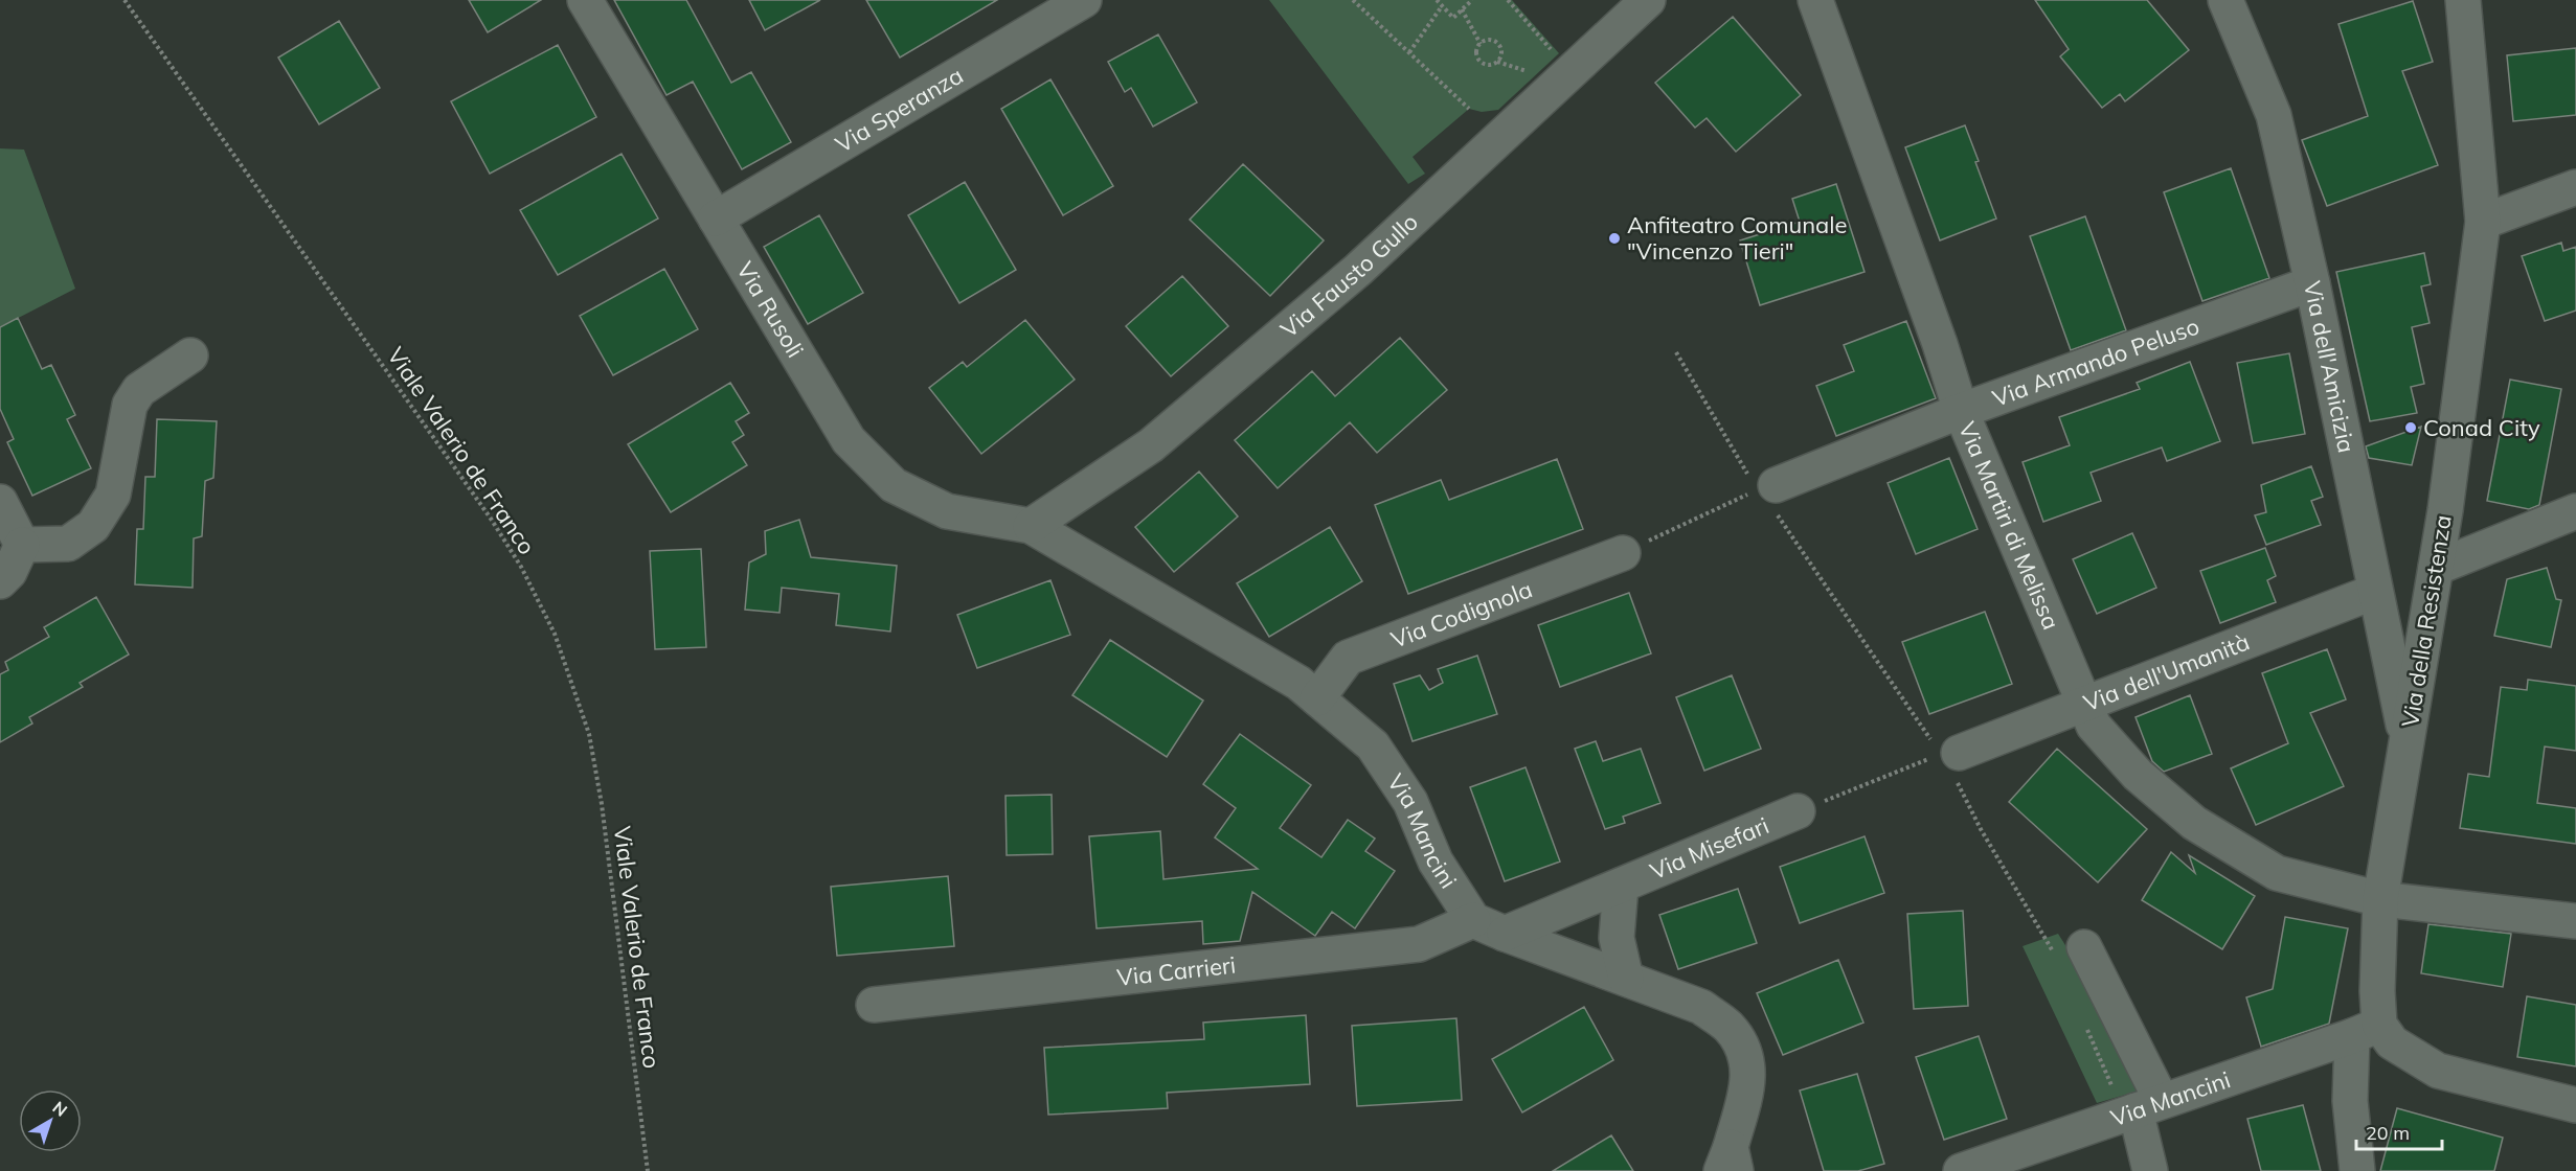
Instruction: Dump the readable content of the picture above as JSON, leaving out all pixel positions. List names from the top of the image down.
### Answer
{
  "streets": {
    "street": [
      "Via Speranza",
      "Via Fausto Gullo",
      "Via Rusoli",
      "Via Armando Peluso",
      "Via dell'Amicizia",
      "Via Martiri di Melissa",
      "Via Codignola",
      "Via della Resistenza",
      "Via dell'Umanità",
      "Via Mancini",
      "Via Misefari",
      "Via Carrieri"
    ],
    "path": ["Viale Valerio de Franco"]
  },
  "crossings": [
    ["Via Speranza", "Via Rusoli"],
    ["Via Fausto Gullo", "Via Rusoli"],
    ["Via Fausto Gullo", "Via Mancini"],
    ["Via Rusoli", "Via Mancini"],
    ["Via Armando Peluso", "Via dell'Amicizia"],
    ["Via Armando Peluso", "Via Martiri di Melissa"],
    ["Via dell'Amicizia", "Via della Resistenza"],
    ["Via dell'Amicizia", "Via dell'Umanità"],
    ["Via Martiri di Melissa", "Via della Resistenza"],
    ["Via Martiri di Melissa", "Via dell'Umanità"],
    ["Via Codignola", "Via Mancini"],
    ["Via della Resistenza", "Via Mancini"],
    ["Via Mancini", "Via Carrieri"]
  ],
  "places": ["Anfiteatro Comunale \"Vincenzo Tieri\"", "Conad City"],
  "scale_bar": "20 m",
  "north": "top right"
}
